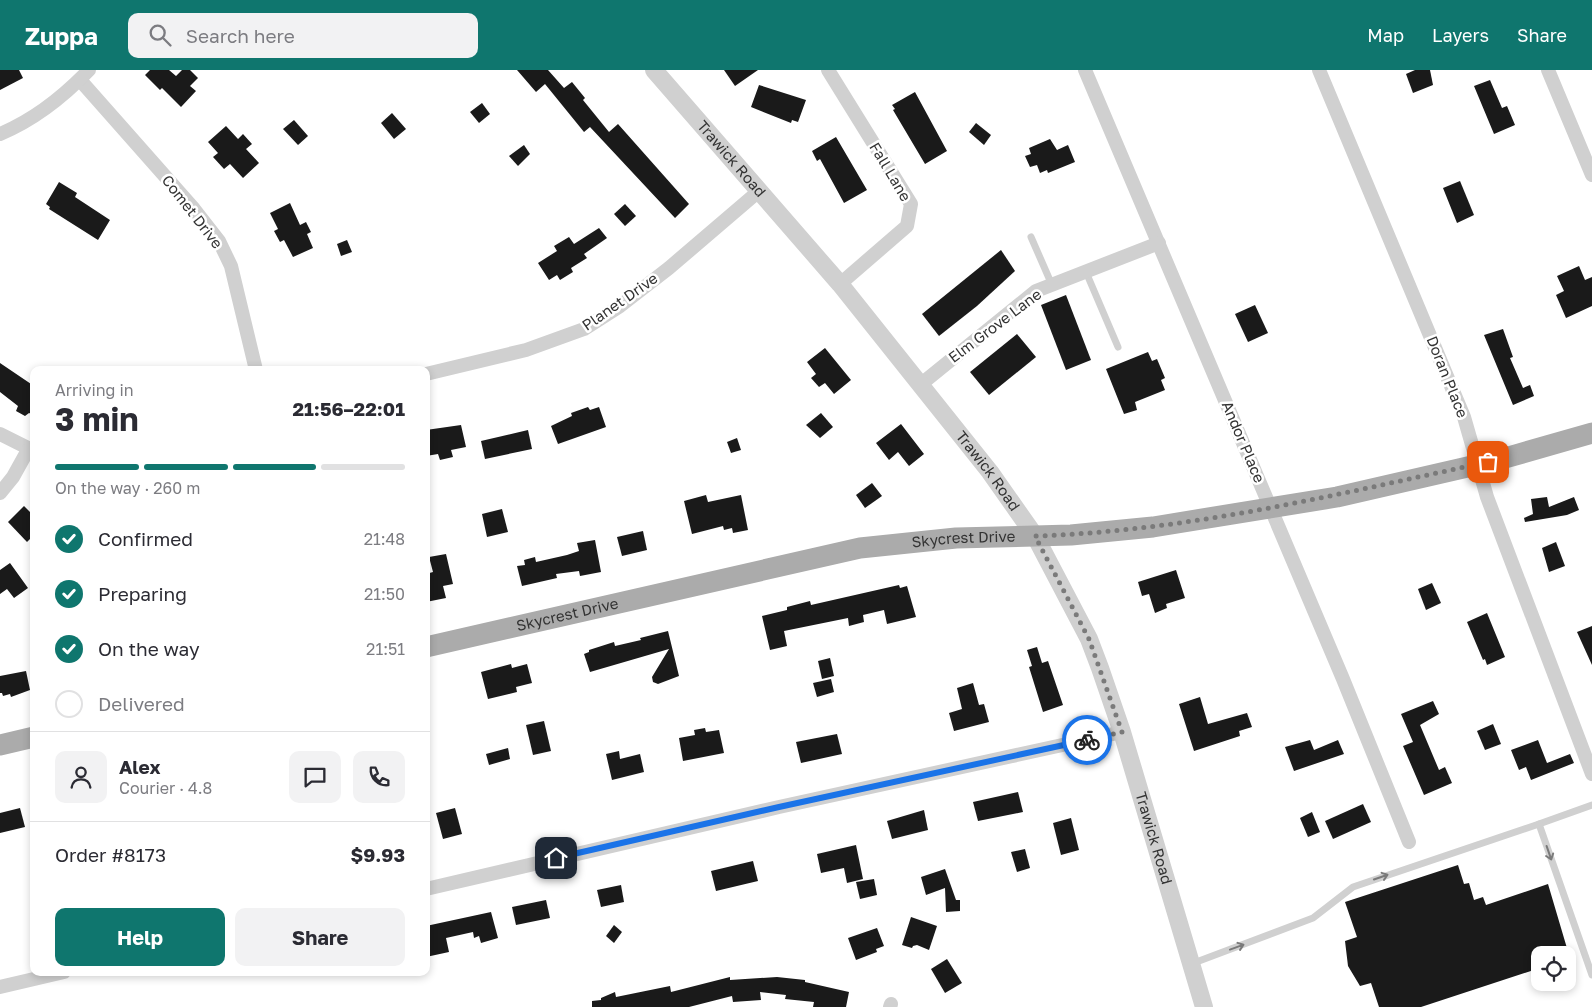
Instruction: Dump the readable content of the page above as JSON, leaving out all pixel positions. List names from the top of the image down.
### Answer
{
  "streets": {
    "main road": ["Skycrest Drive"],
    "street": [
      "Trawick Road",
      "Fall Lane",
      "Comet Drive",
      "Planet Drive",
      "Elm Grove Lane",
      "Doran Place",
      "Andor Place"
    ]
  },
  "crossings": [
    ["Trawick Road", "Fall Lane"],
    ["Trawick Road", "Planet Drive"],
    ["Trawick Road", "Elm Grove Lane"],
    ["Trawick Road", "Skycrest Drive"],
    ["Elm Grove Lane", "Andor Place"],
    ["Doran Place", "Skycrest Drive"],
    ["Andor Place", "Skycrest Drive"]
  ],
  "page": {
    "header": "Zuppa",
    "search": "Search here",
    "nav": ["Map", "Layers", "Share"],
    "heading": ["3 min", "Arriving in", "21:56–22:01"],
    "panel": [
      "Alex",
      "Courier · 4.8",
      "Order #8173",
      "$9.93"
    ],
    "bar": "On the way · 260 m",
    "list": [
      ["Confirmed", "21:48"],
      ["Preparing", "21:50"],
      ["On the way", "21:51"],
      "Delivered"
    ],
    "buttons": ["Help", "Share"]
  }
}
